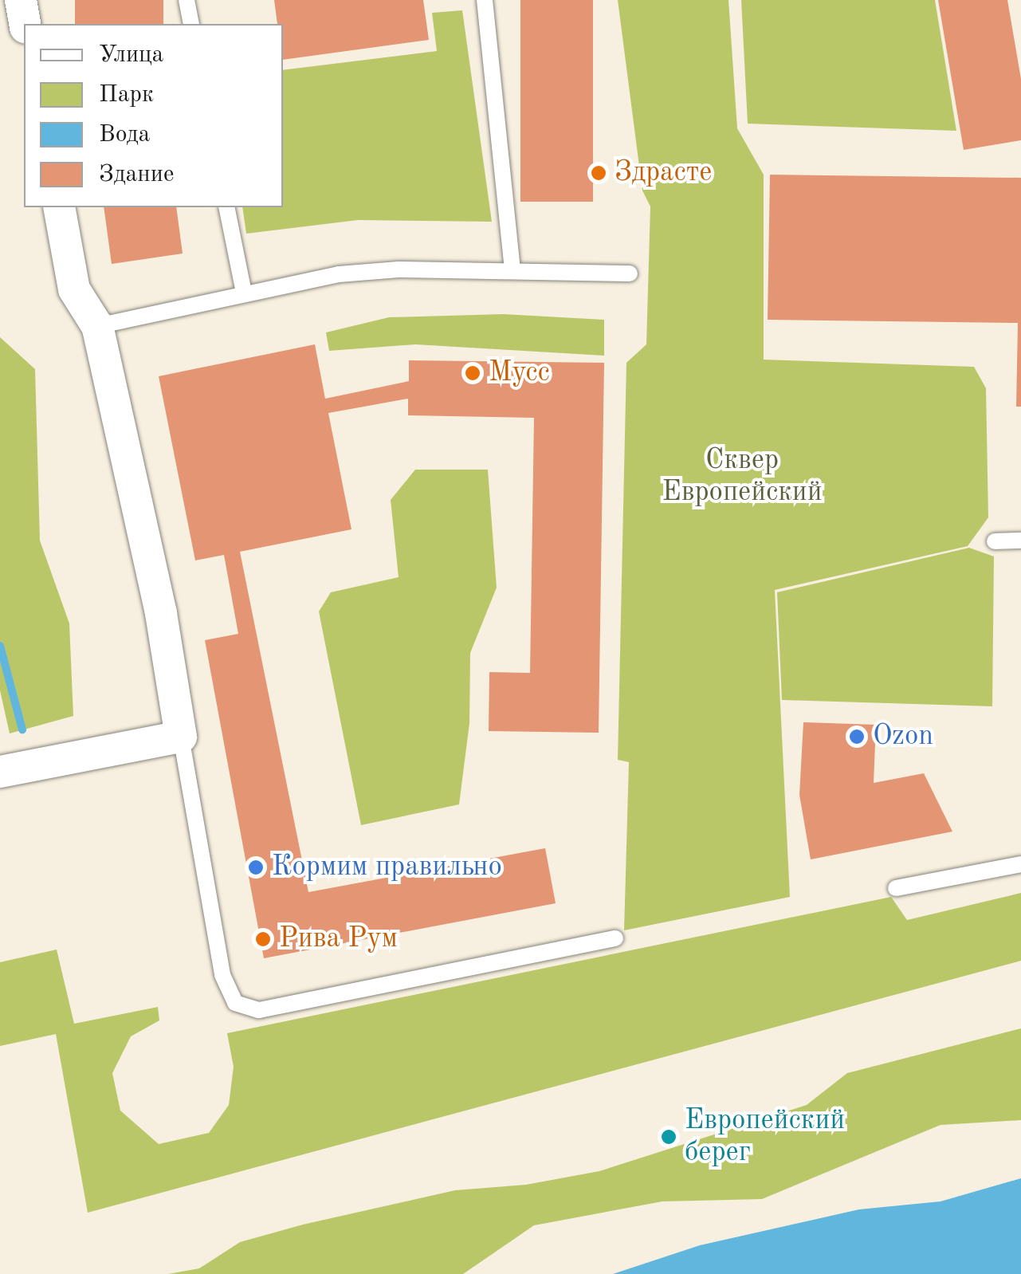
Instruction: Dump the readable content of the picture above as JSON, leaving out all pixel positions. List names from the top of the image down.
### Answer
{
  "parks": ["Сквер Европейский"],
  "places": [
    "Здрасте",
    "Мусс",
    "Ozon",
    "Кормим правильно",
    "Рива Рум",
    "Европейский берег"
  ],
  "legend": [
    "Улица",
    "Парк",
    "Вода",
    "Здание"
  ]
}
